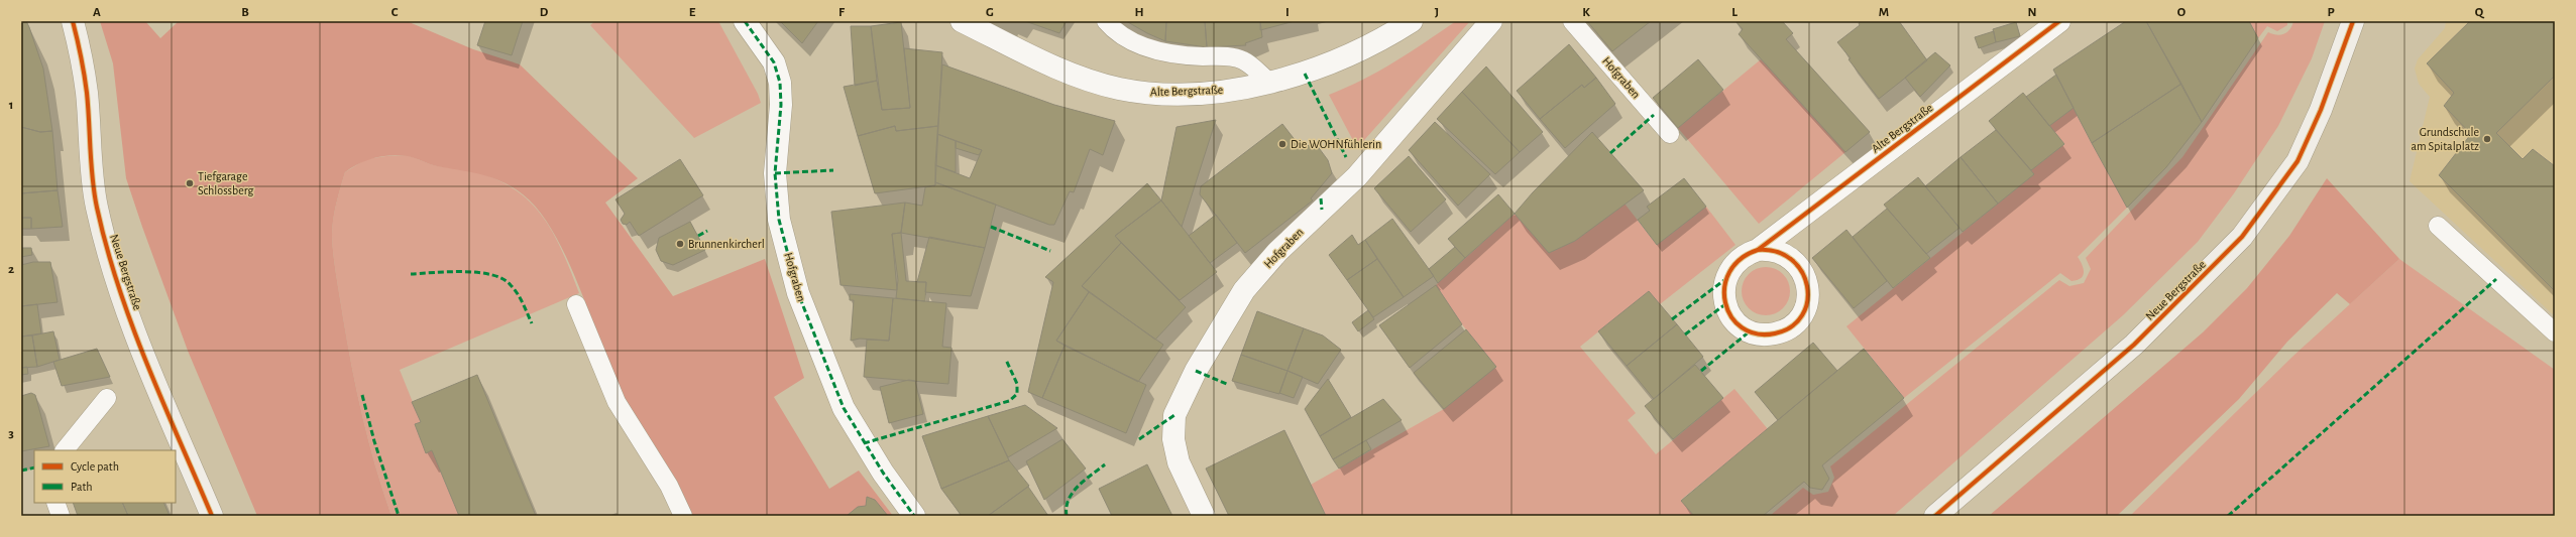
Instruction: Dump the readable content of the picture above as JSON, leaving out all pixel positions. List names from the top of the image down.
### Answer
{
  "streets": {
    "main road": ["Neue Bergstraße"],
    "street": ["Hofgraben", "Alte Bergstraße"]
  },
  "places": [
    "Grundschule am Spitalplatz",
    "Die WOHNfühlerin",
    "Tiefgarage Schlossberg",
    "Brunnenkircherl"
  ],
  "legend": ["Cycle path", "Path"],
  "grid": {
    "columns": [
      "A",
      "B",
      "C",
      "D",
      "E",
      "F",
      "G",
      "H",
      "I",
      "J",
      "K",
      "L",
      "M",
      "N",
      "O",
      "P",
      "Q"
    ],
    "rows": ["1", "2", "3"]
  }
}
